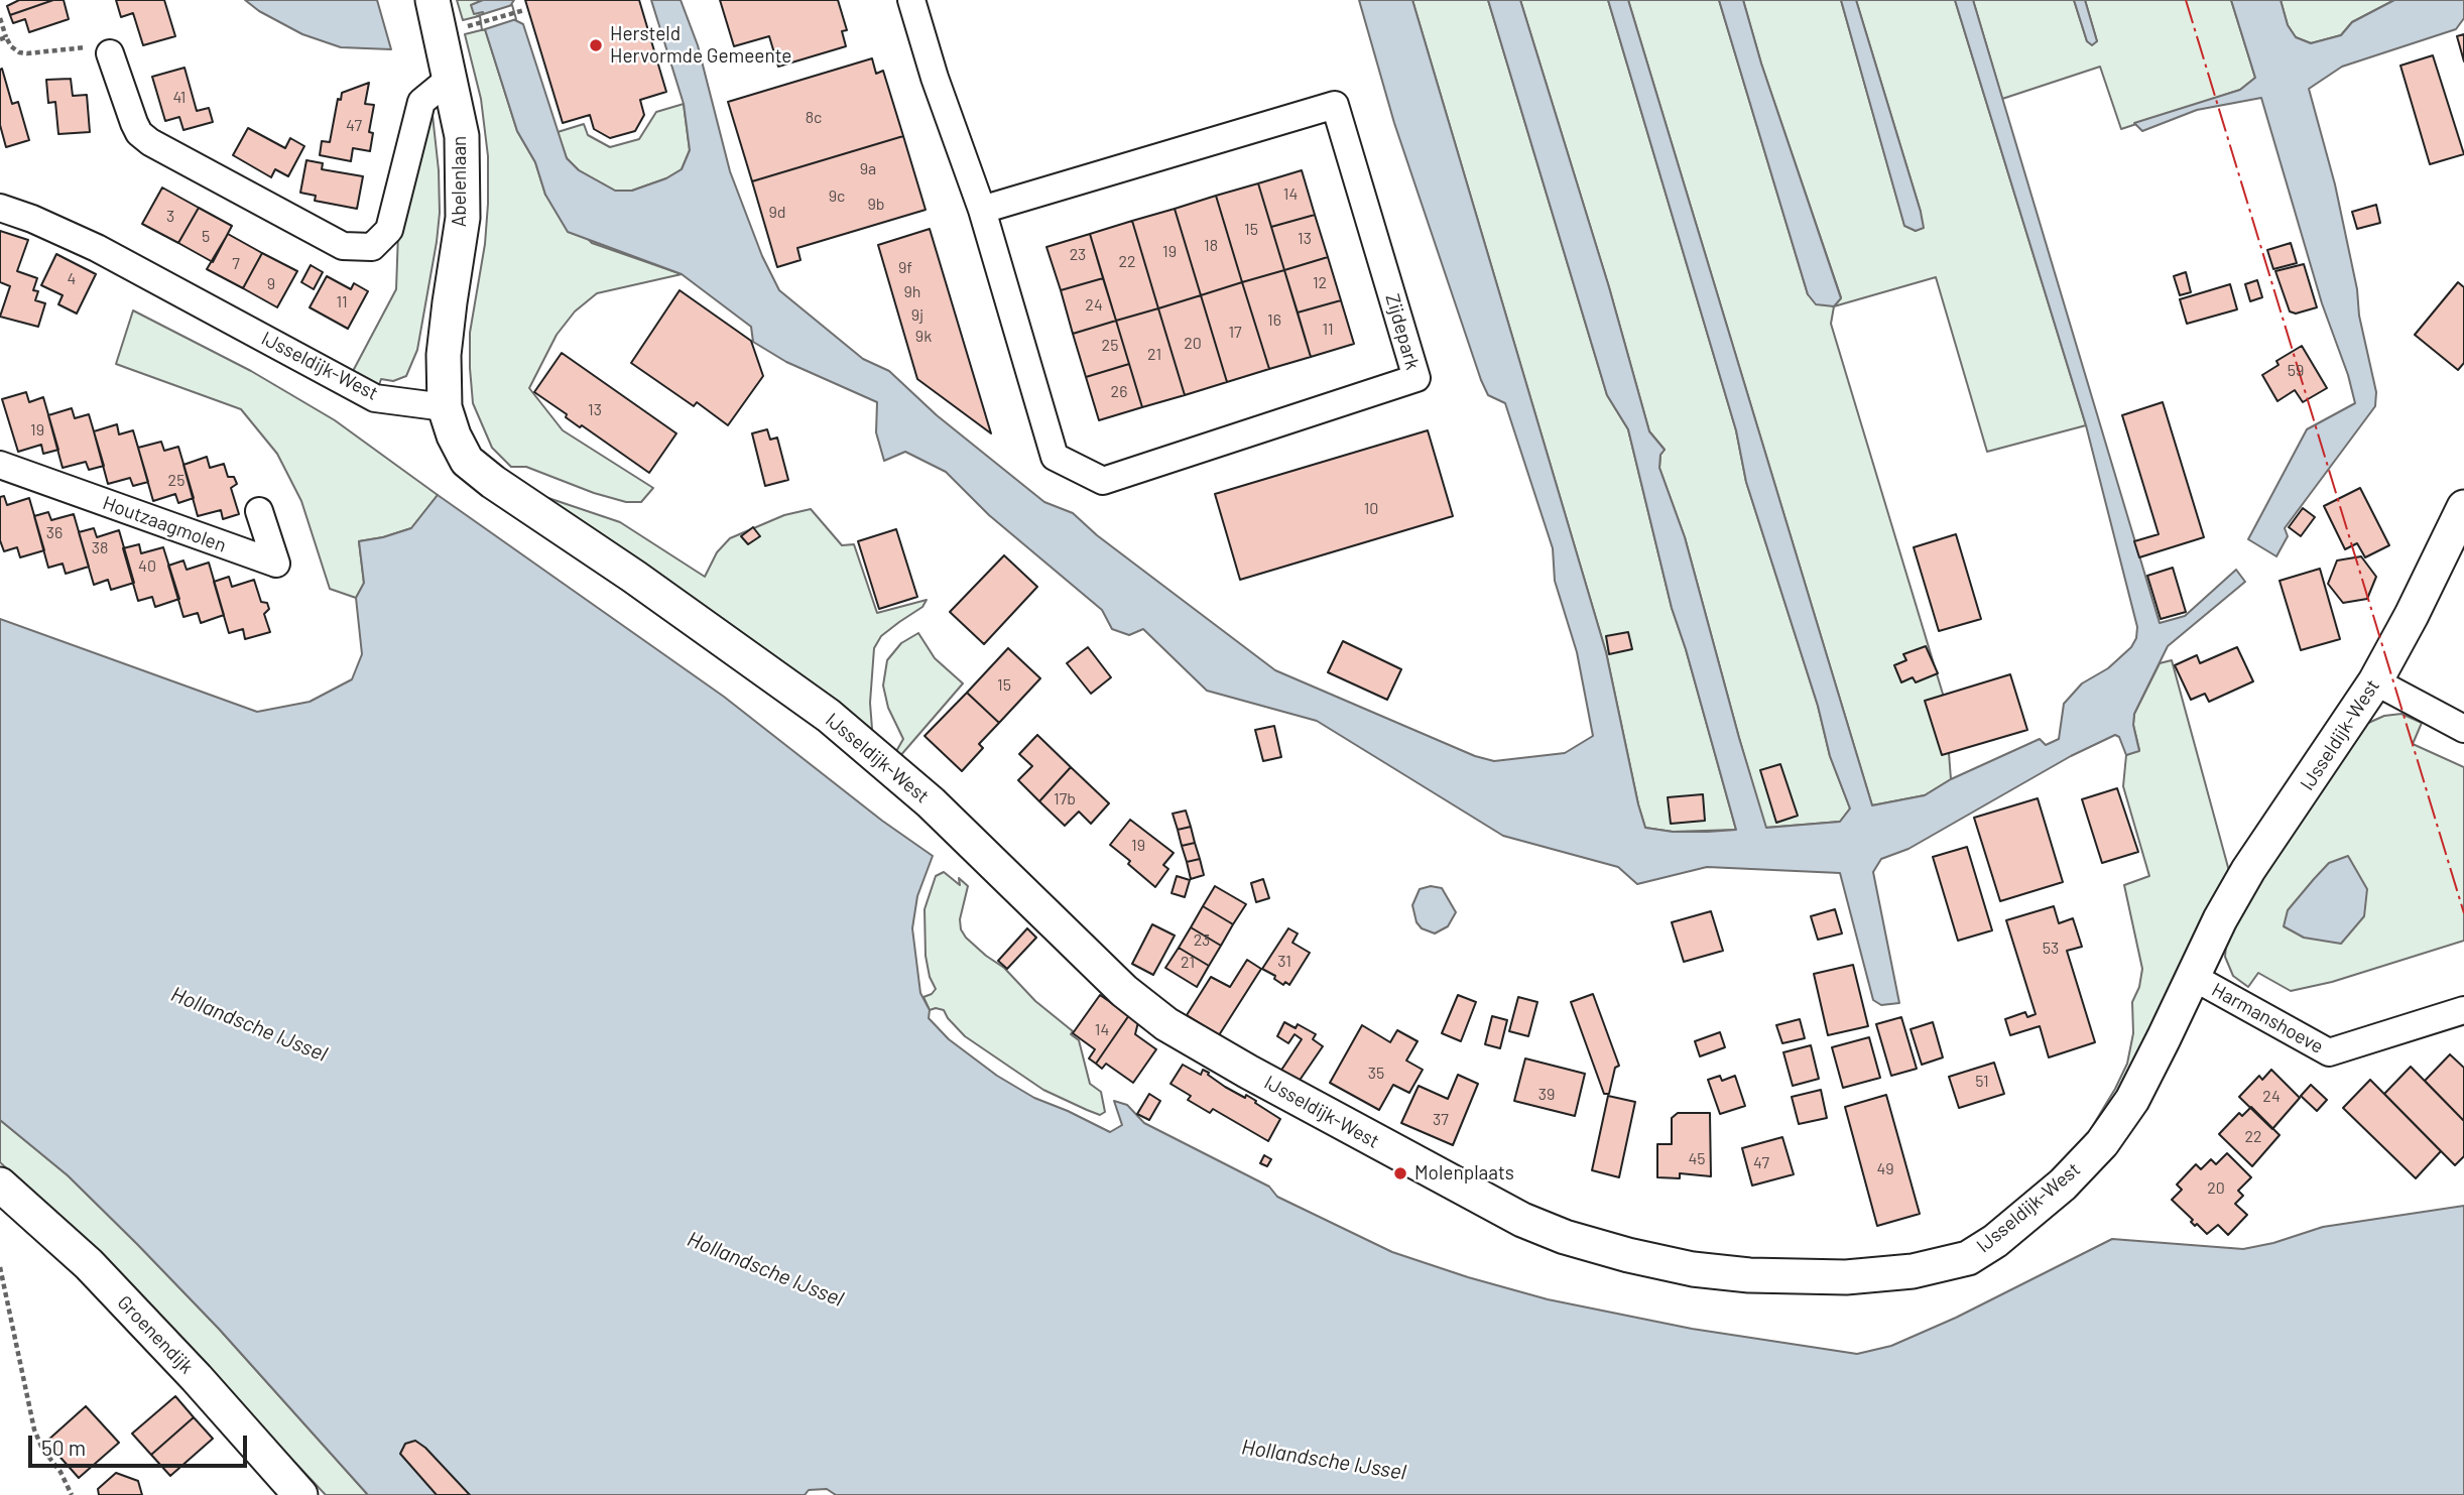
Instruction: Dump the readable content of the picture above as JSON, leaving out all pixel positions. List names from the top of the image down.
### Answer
{
  "streets": {
    "street": [
      "Abelenlaan",
      "Zijdepark",
      "IJsseldijk-West",
      "Houtzaagmolen",
      "Harmanshoeve",
      "Groenendijk"
    ]
  },
  "crossings": [
    ["Abelenlaan", "IJsseldijk-West"],
    ["IJsseldijk-West", "Harmanshoeve"]
  ],
  "water": ["Hollandsche IJssel"],
  "places": ["Hersteld Hervormde Gemeente", "Molenplaats"],
  "house_numbers": [
    "41",
    "8c",
    "47",
    "9a",
    "14",
    "9c",
    "9b",
    "9d",
    "3",
    "15",
    "5",
    "13",
    "18",
    "19",
    "23",
    "22",
    "7",
    "9f",
    "4",
    "12",
    "9",
    "9h",
    "11",
    "24",
    "9j",
    "16",
    "11",
    "17",
    "9k",
    "20",
    "25",
    "21",
    "59",
    "26",
    "13",
    "19",
    "25",
    "10",
    "36",
    "38",
    "40",
    "15",
    "17b",
    "19",
    "23",
    "53",
    "31",
    "21",
    "14",
    "35",
    "51",
    "39",
    "24",
    "37",
    "22",
    "45",
    "47",
    "49",
    "20"
  ],
  "scale_bar": "50 m"
}
